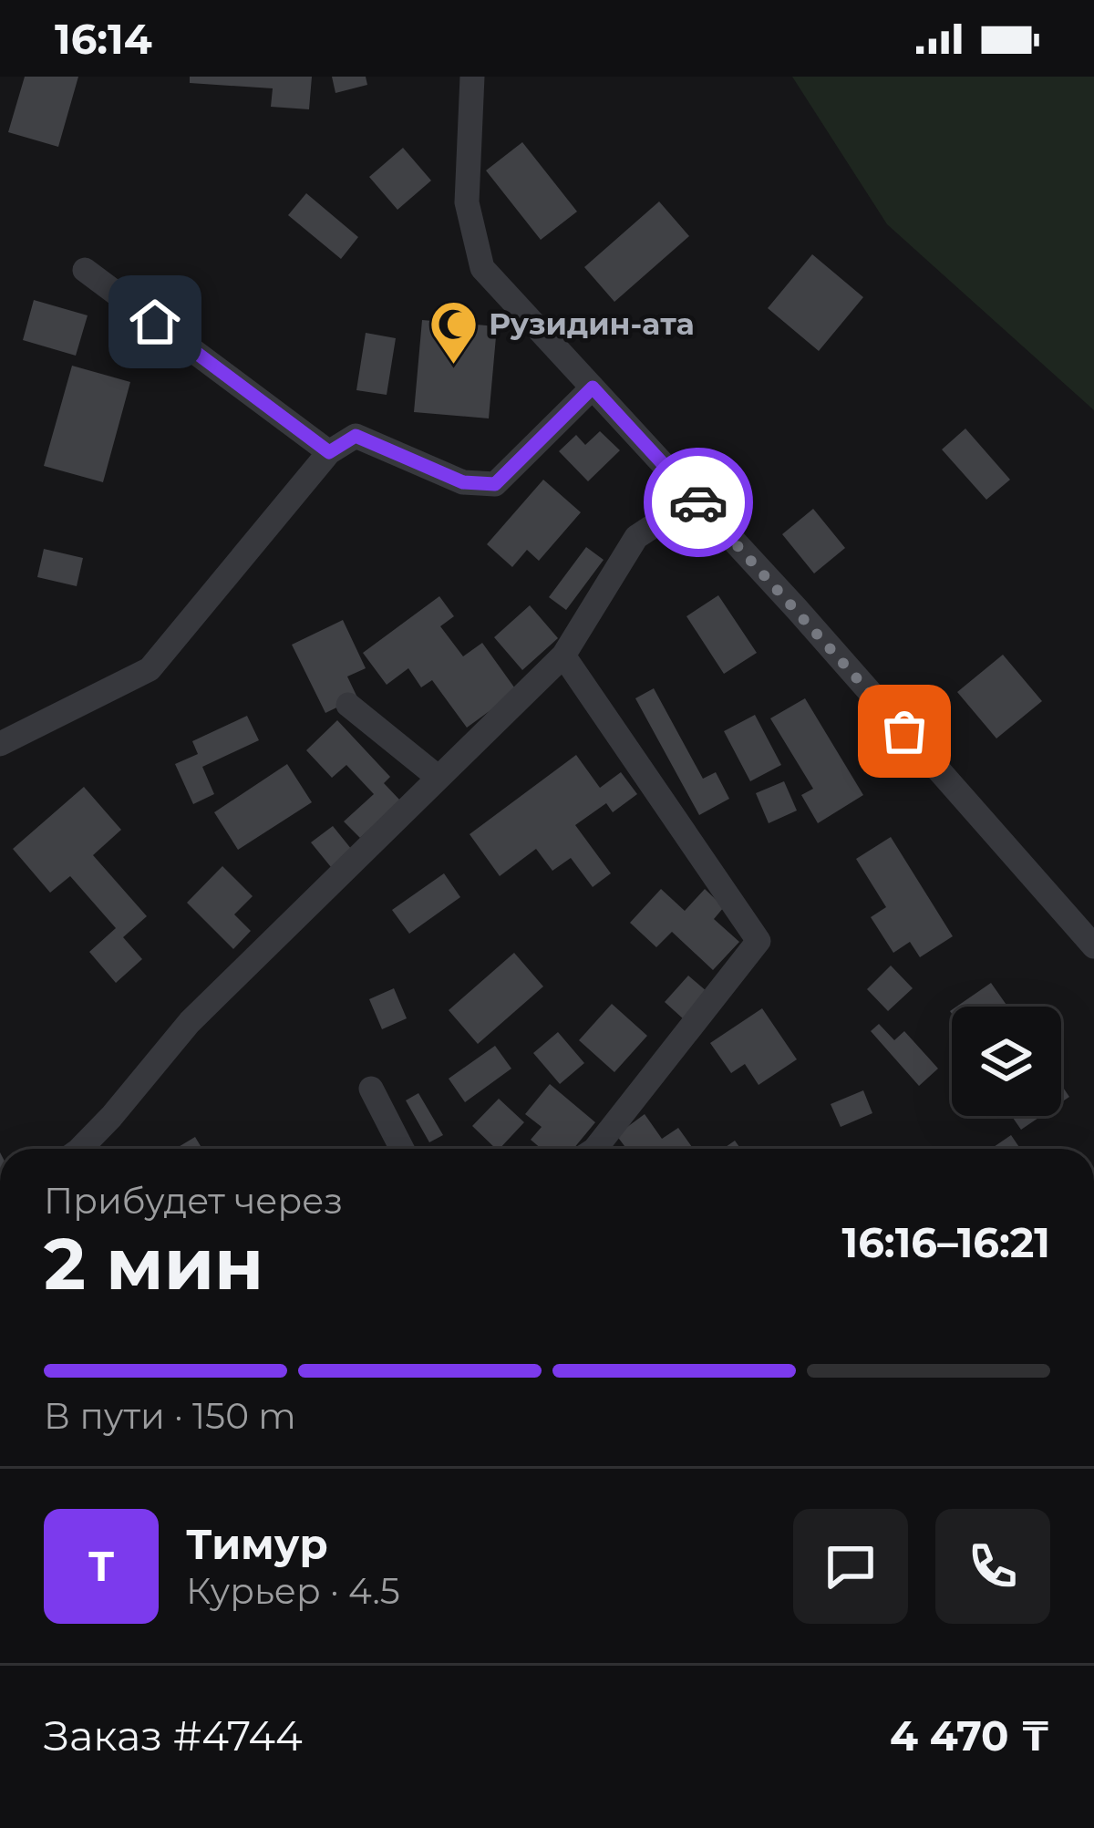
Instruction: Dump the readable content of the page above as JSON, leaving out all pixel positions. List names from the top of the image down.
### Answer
{
  "places": {
    "mosque": ["Рузидин-ата"]
  },
  "page": {
    "status": "16:14",
    "heading": ["2 мин", "Прибудет через", "16:16–16:21"],
    "panel": [
      "Тимур",
      "Курьер · 4.5",
      "Заказ #4744",
      "4 470 ₸"
    ],
    "bar": "В пути · 150 m",
    "round": "Т"
  }
}
